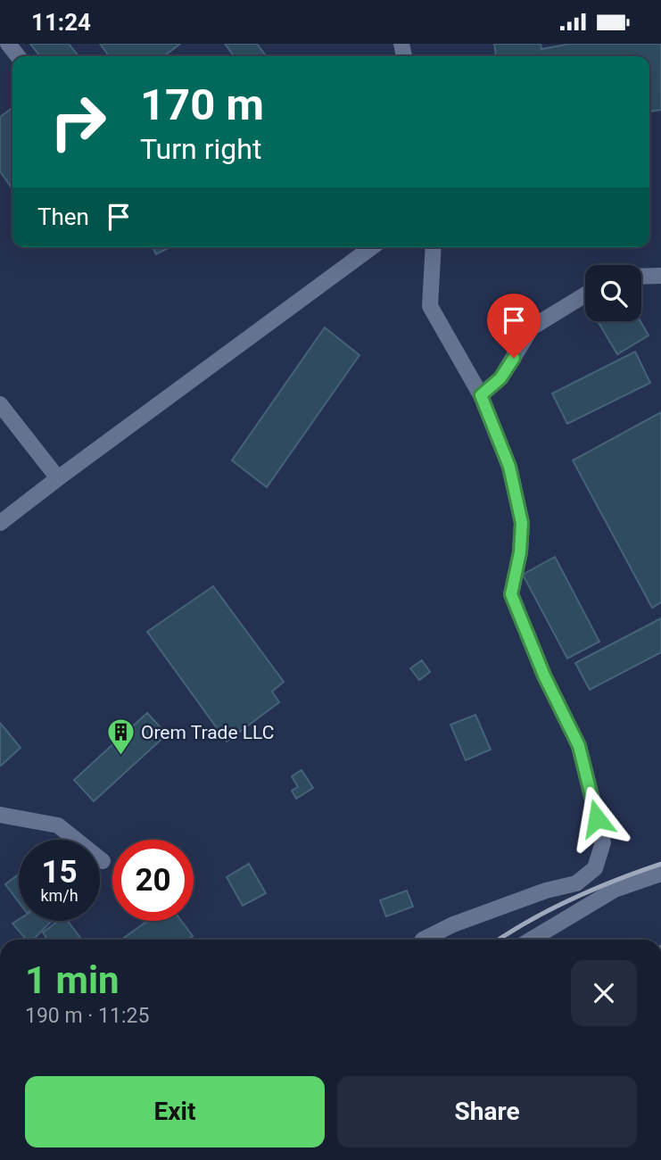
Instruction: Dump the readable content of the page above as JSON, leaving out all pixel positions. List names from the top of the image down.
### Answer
{
  "places": {
    "building": ["Orem Trade LLC"]
  },
  "page": {
    "status": "11:24",
    "turn": ["170 m", "Turn right"],
    "then": "Then",
    "speed": "15 km/h",
    "limit": "20",
    "heading": ["1 min", "190 m · 11:25"],
    "buttons": ["Exit", "Share"]
  }
}
